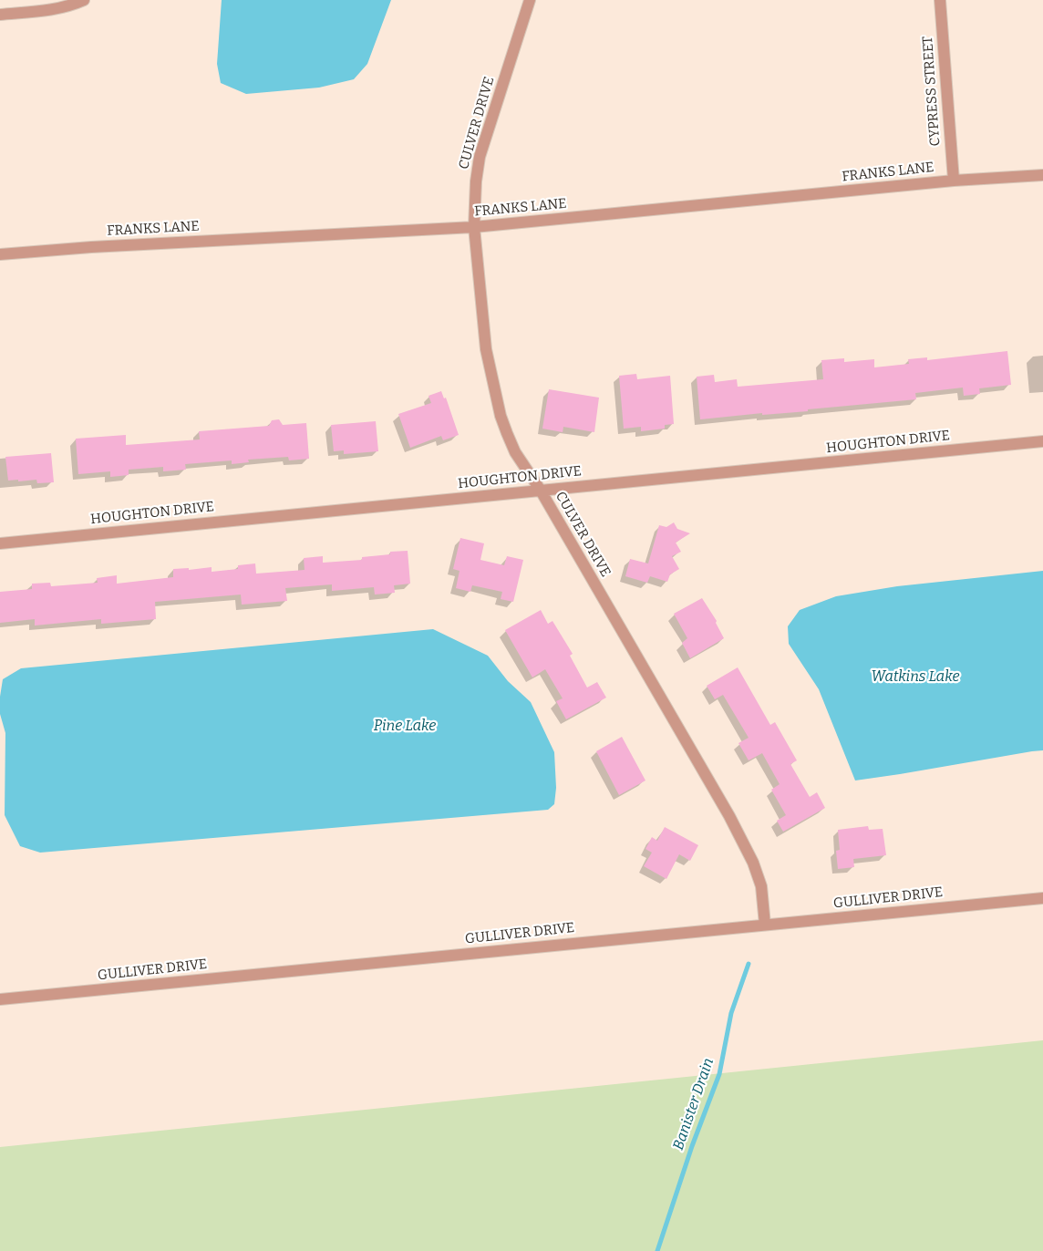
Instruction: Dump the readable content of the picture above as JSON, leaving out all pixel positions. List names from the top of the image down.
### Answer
{
  "streets": {
    "street": [
      "CYPRESS STREET",
      "CULVER DRIVE",
      "FRANKS LANE",
      "HOUGHTON DRIVE",
      "GULLIVER DRIVE"
    ]
  },
  "crossings": [
    ["CYPRESS STREET", "FRANKS LANE"],
    ["CULVER DRIVE", "FRANKS LANE"],
    ["CULVER DRIVE", "HOUGHTON DRIVE"],
    ["CULVER DRIVE", "GULLIVER DRIVE"]
  ],
  "water": ["Watkins Lake", "Pine Lake", "Banister Drain"]
}
